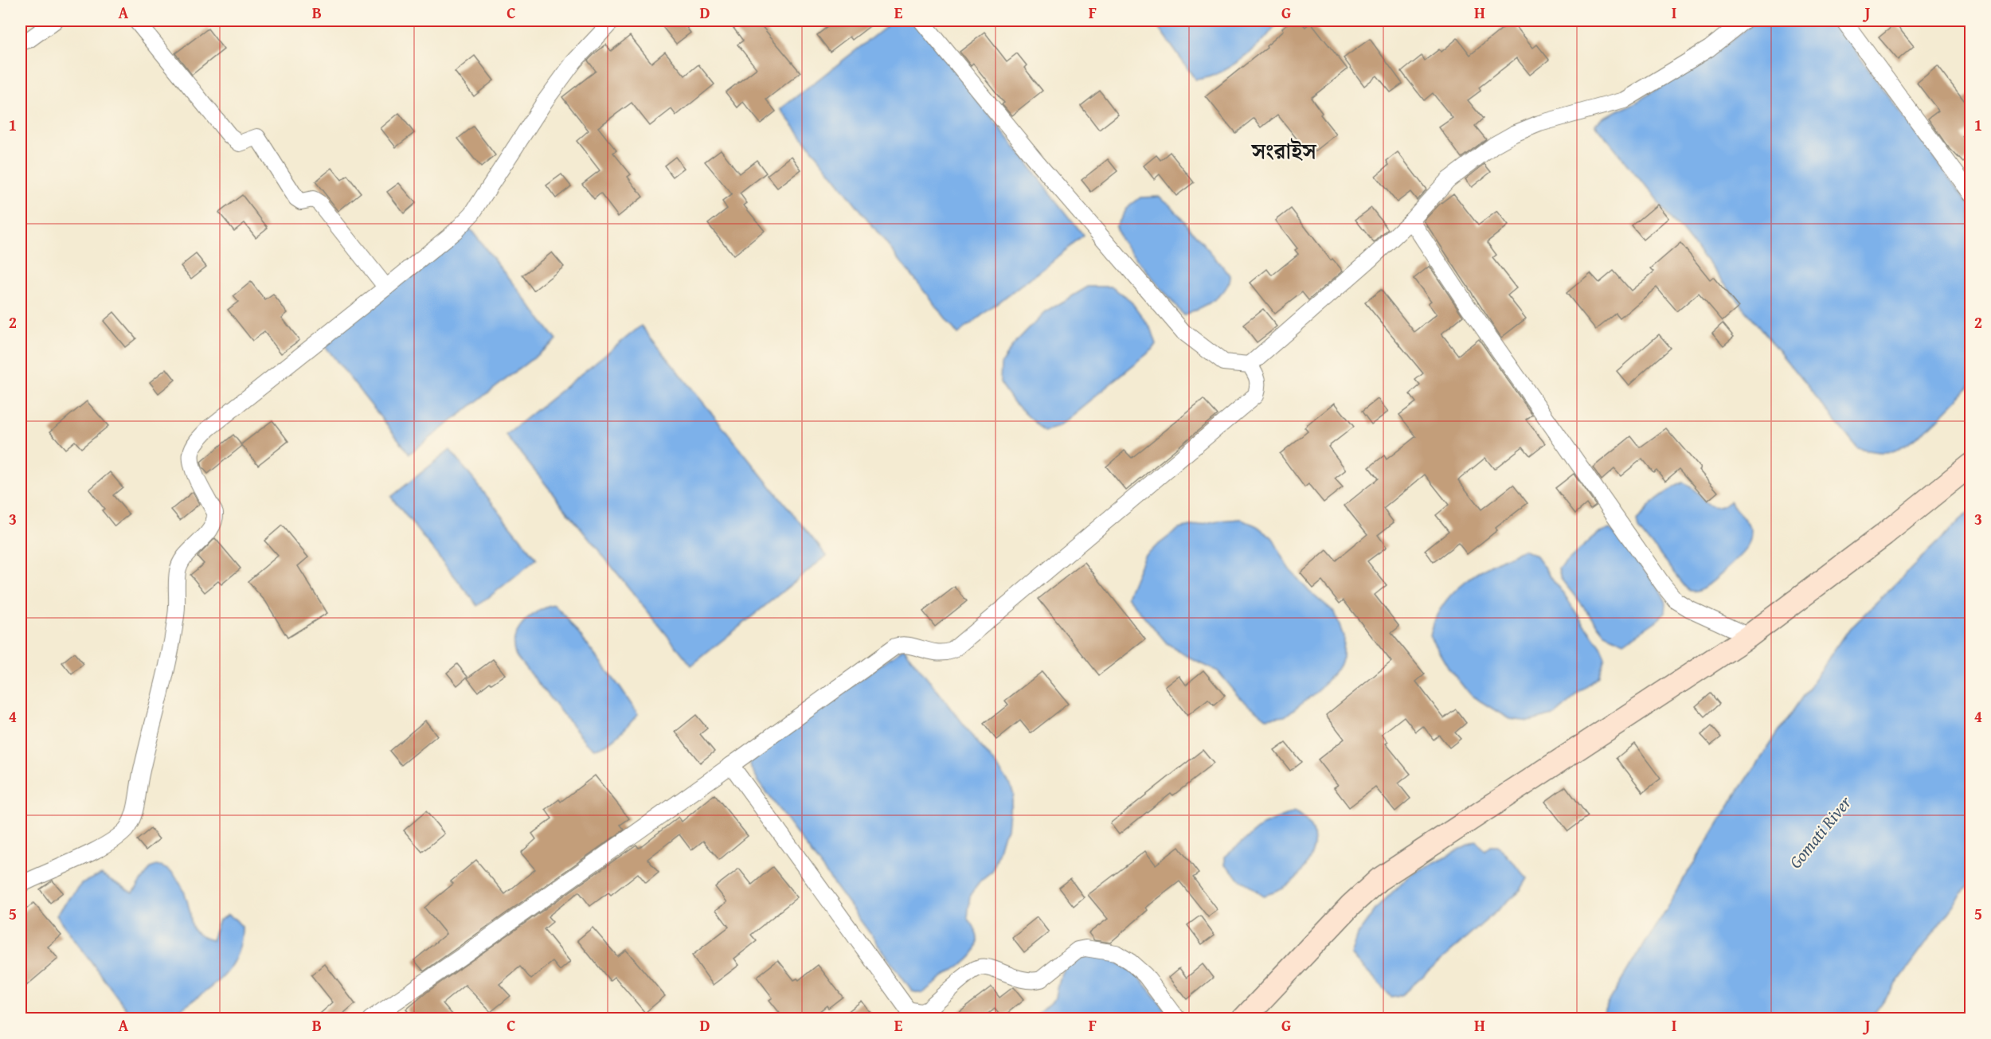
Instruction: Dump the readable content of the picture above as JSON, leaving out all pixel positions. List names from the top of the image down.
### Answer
{
  "districts": ["সংরাইস"],
  "water": ["Gomati River"],
  "grid": {
    "columns": [
      "A",
      "B",
      "C",
      "D",
      "E",
      "F",
      "G",
      "H",
      "I",
      "J"
    ],
    "rows": [
      "1",
      "2",
      "3",
      "4",
      "5"
    ]
  }
}
